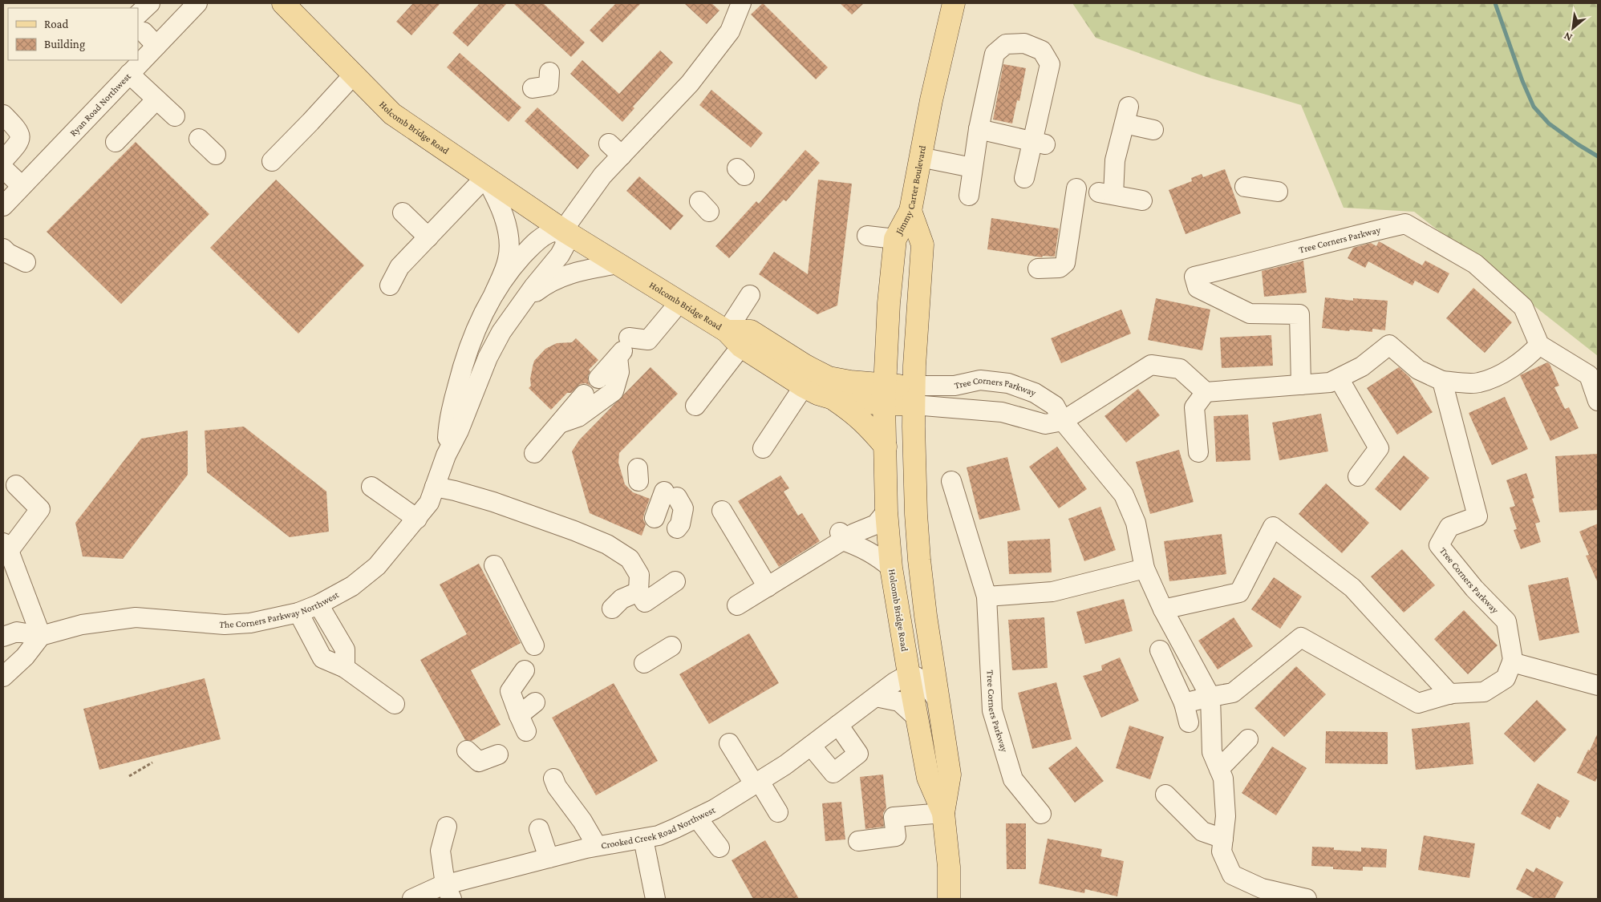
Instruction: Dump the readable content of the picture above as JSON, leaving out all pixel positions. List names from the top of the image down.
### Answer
{
  "streets": {
    "main road": ["Holcomb Bridge Road", "Jimmy Carter Boulevard"],
    "street": [
      "Ryan Road Northwest",
      "Tree Corners Parkway",
      "The Corners Parkway Northwest",
      "Crooked Creek Road Northwest"
    ]
  },
  "crossings": [
    ["Holcomb Bridge Road", "Jimmy Carter Boulevard"],
    ["Holcomb Bridge Road", "Tree Corners Parkway"],
    ["Holcomb Bridge Road", "The Corners Parkway Northwest"],
    ["Holcomb Bridge Road", "Crooked Creek Road Northwest"]
  ],
  "legend": ["Road", "Building"],
  "north": "bottom left"
}
